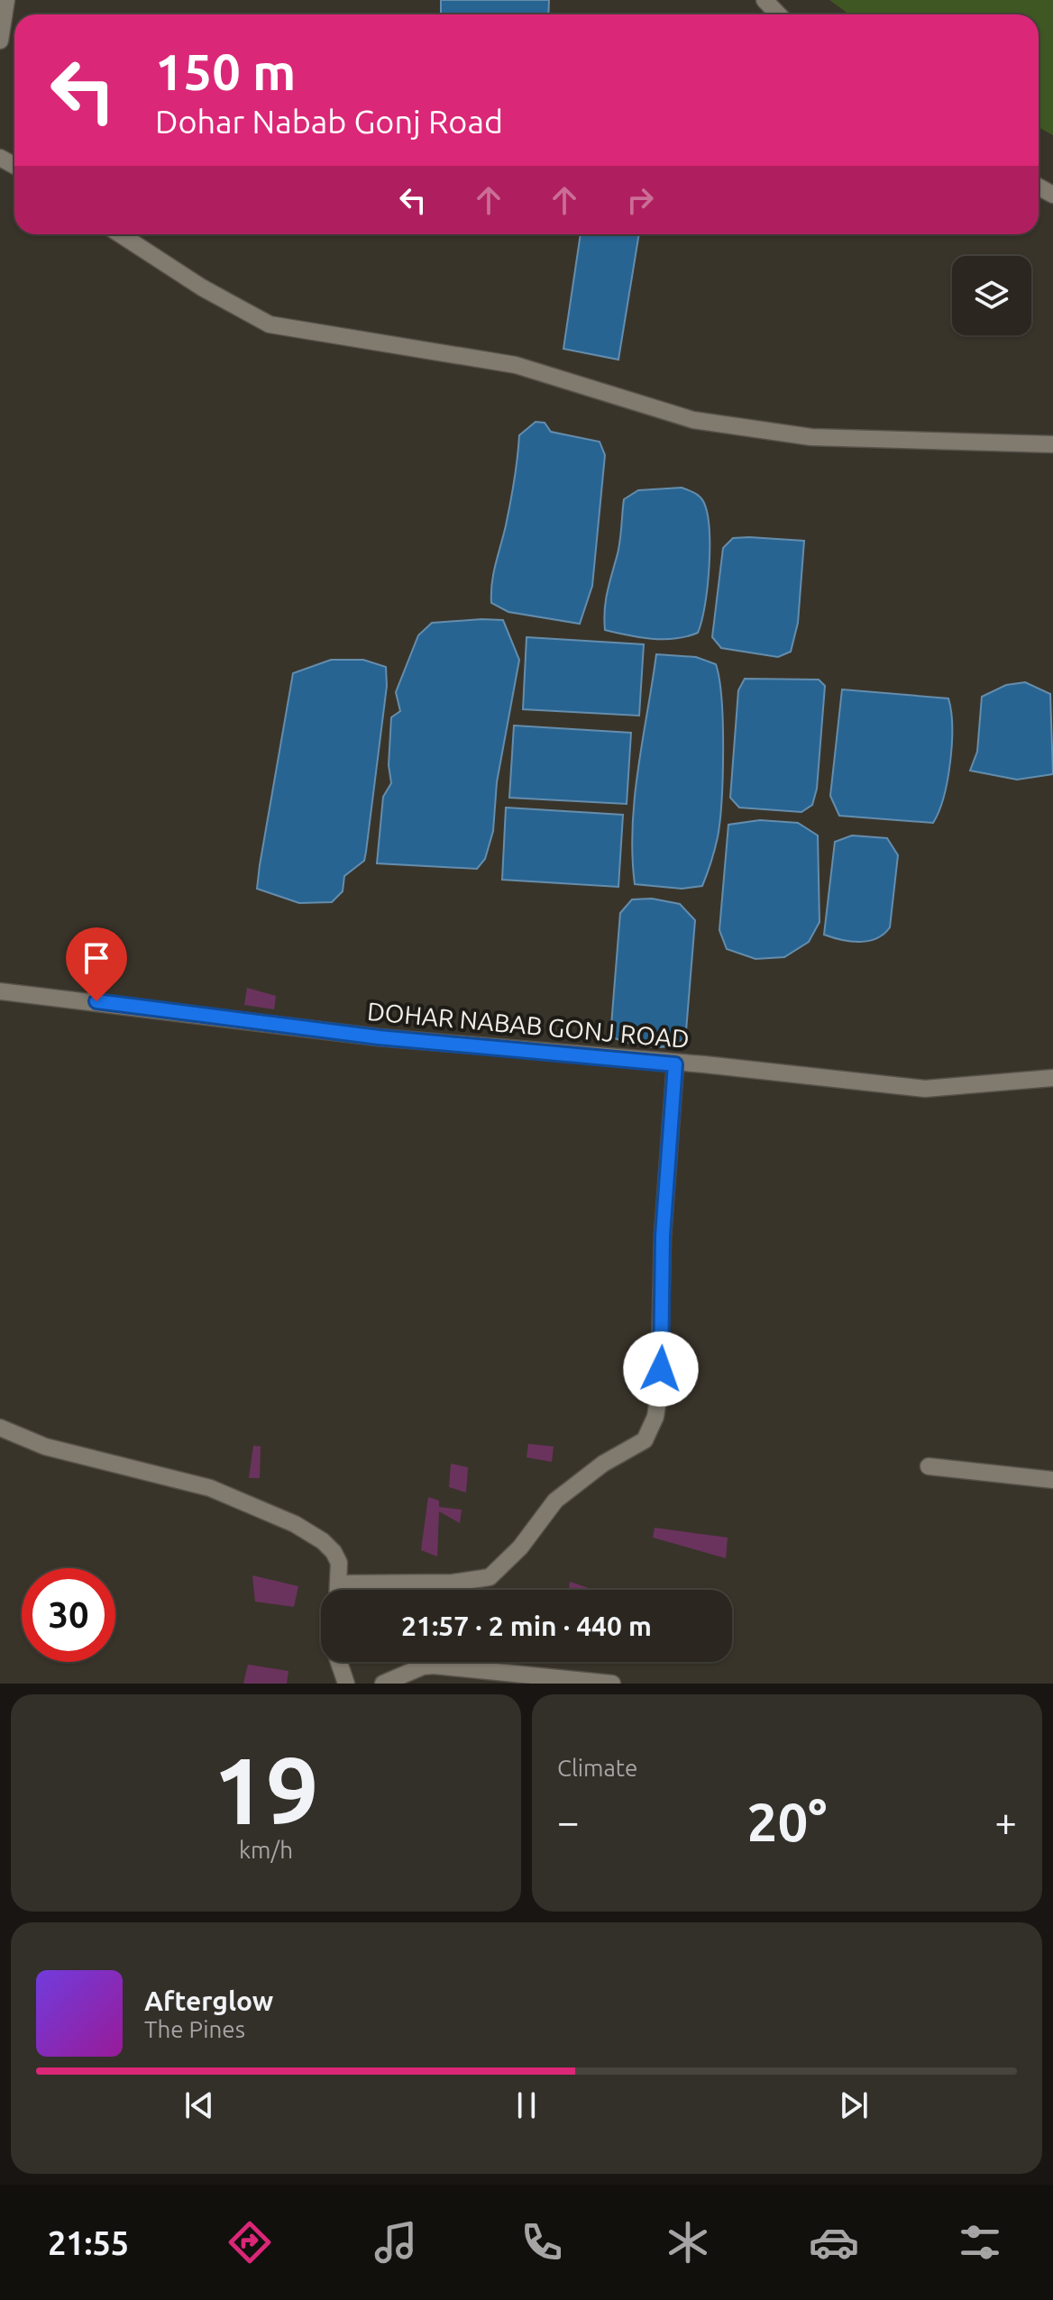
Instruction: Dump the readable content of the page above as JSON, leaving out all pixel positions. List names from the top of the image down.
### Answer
{
  "streets": {
    "street": ["DOHAR NABAB GONJ ROAD"]
  },
  "page": {
    "turn": ["150 m", "Dohar Nabab Gonj Road"],
    "limit": "30",
    "trip": "21:57 · 2 min · 440 m",
    "tile": [
      ["19", "km/h"],
      "Climate"
    ],
    "heat": ["−", "20°", "+"],
    "song": ["Afterglow", "The Pines"],
    "tabs": "21:55"
  }
}
